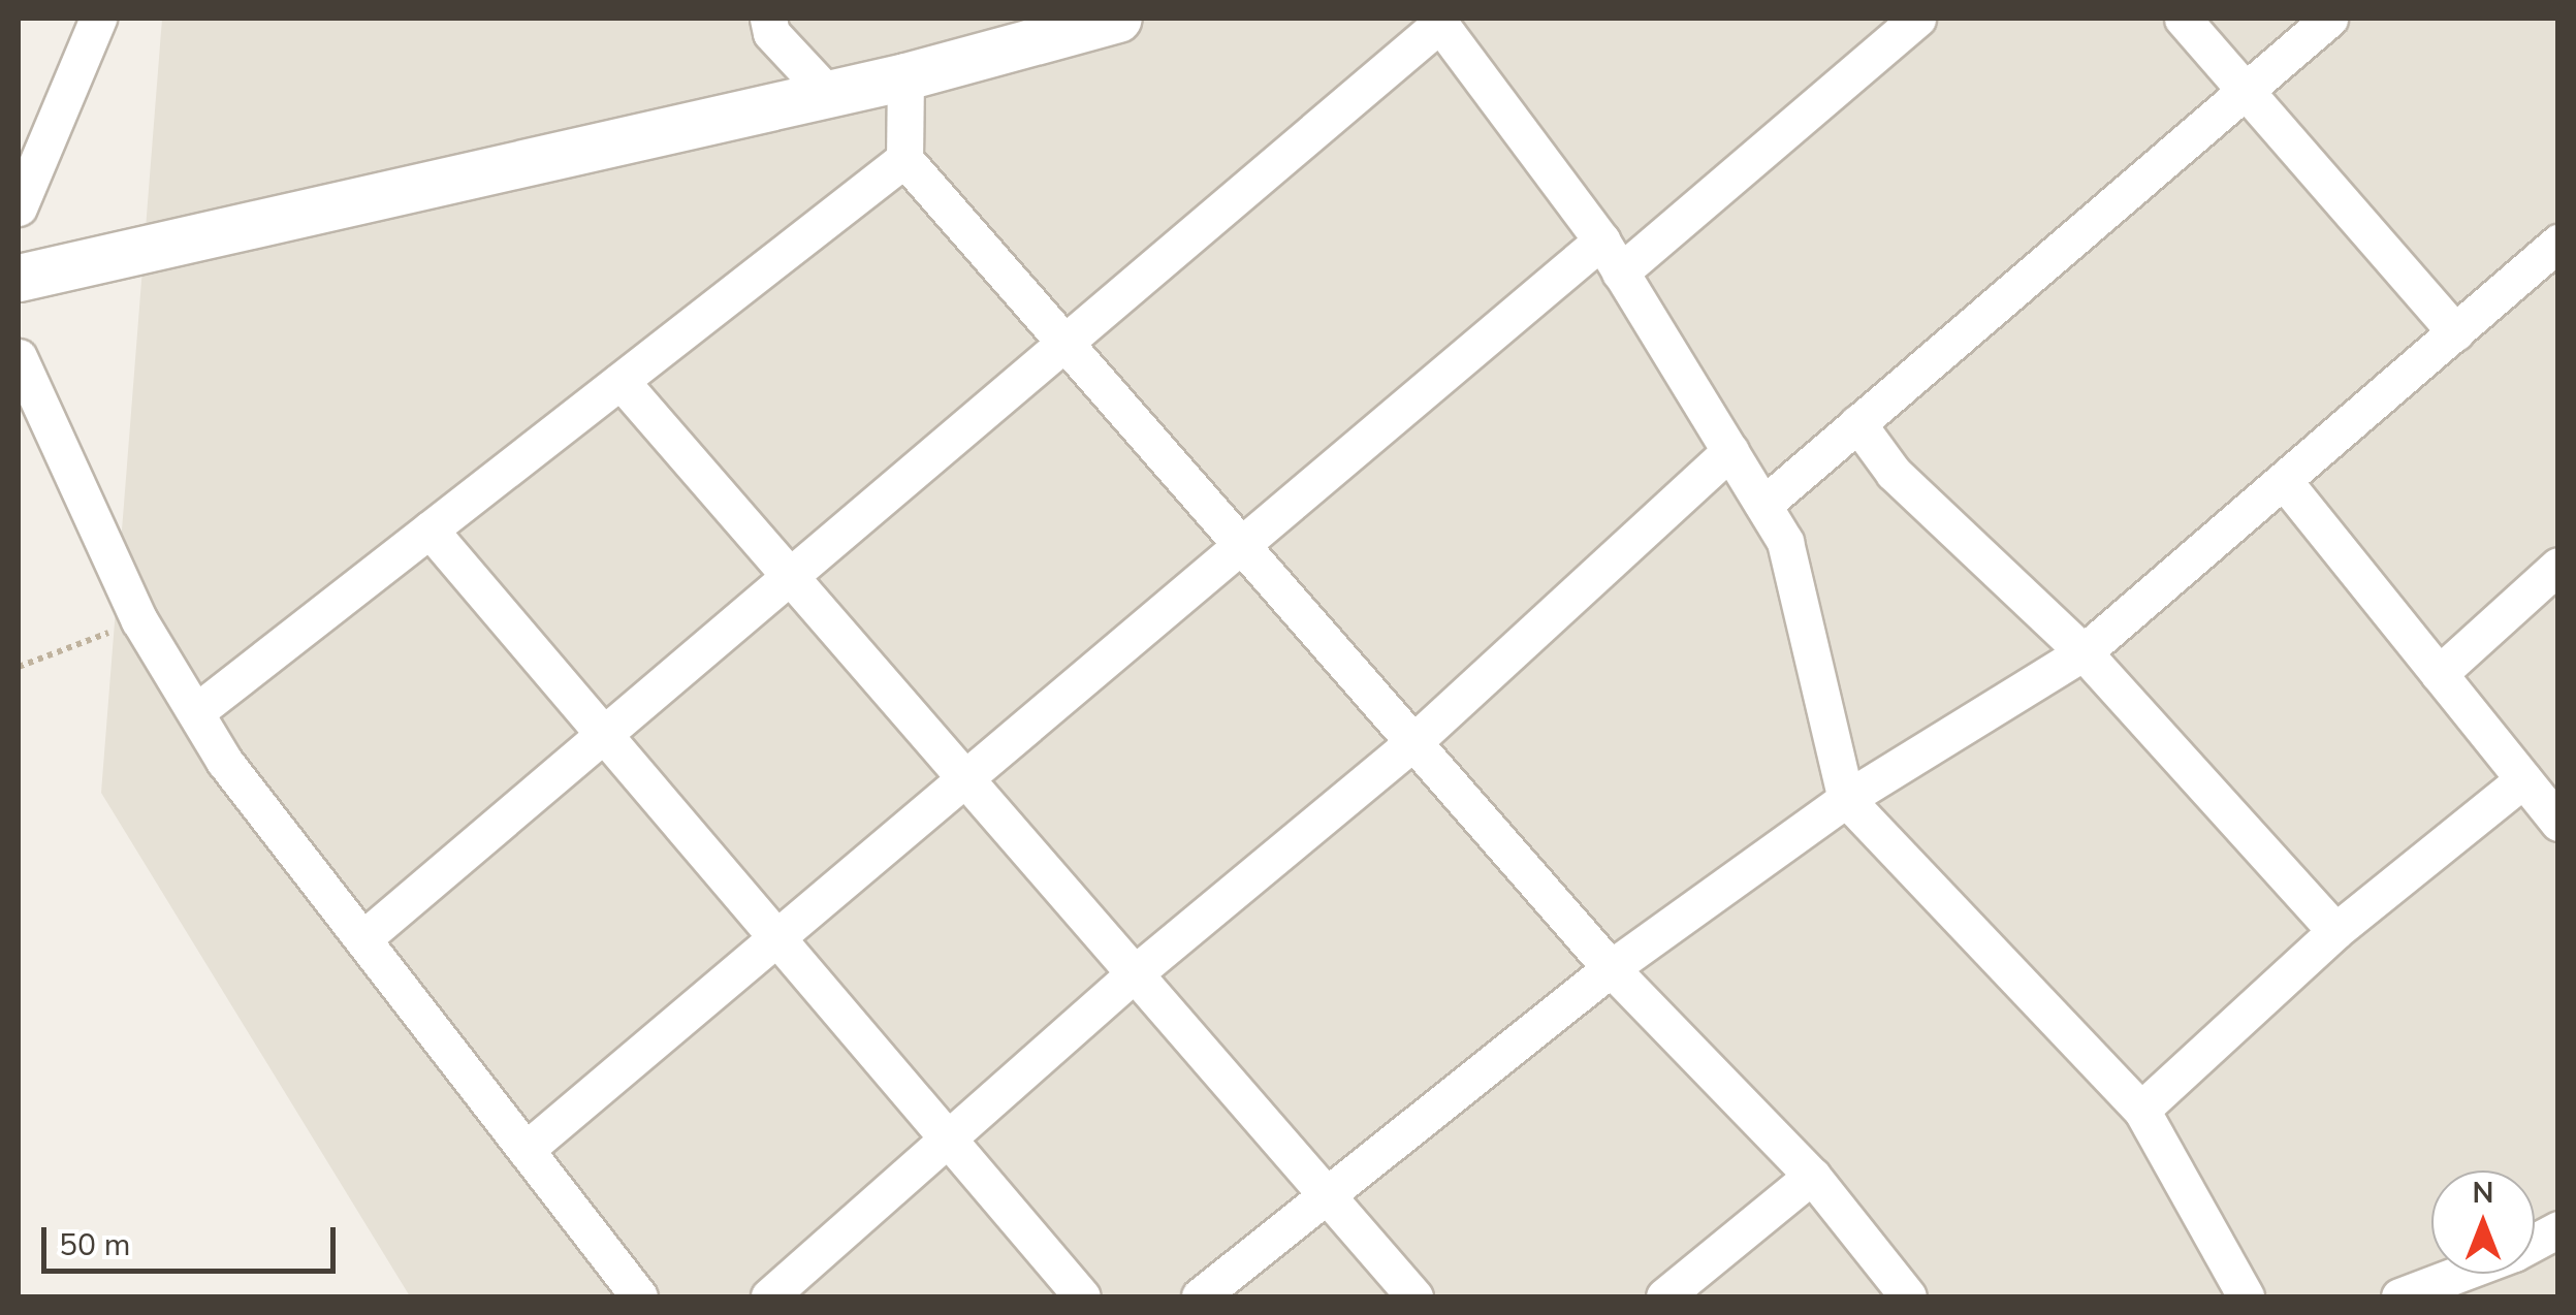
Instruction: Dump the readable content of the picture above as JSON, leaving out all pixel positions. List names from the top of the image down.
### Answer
{
  "scale_bar": "50 m",
  "north": "top"
}
